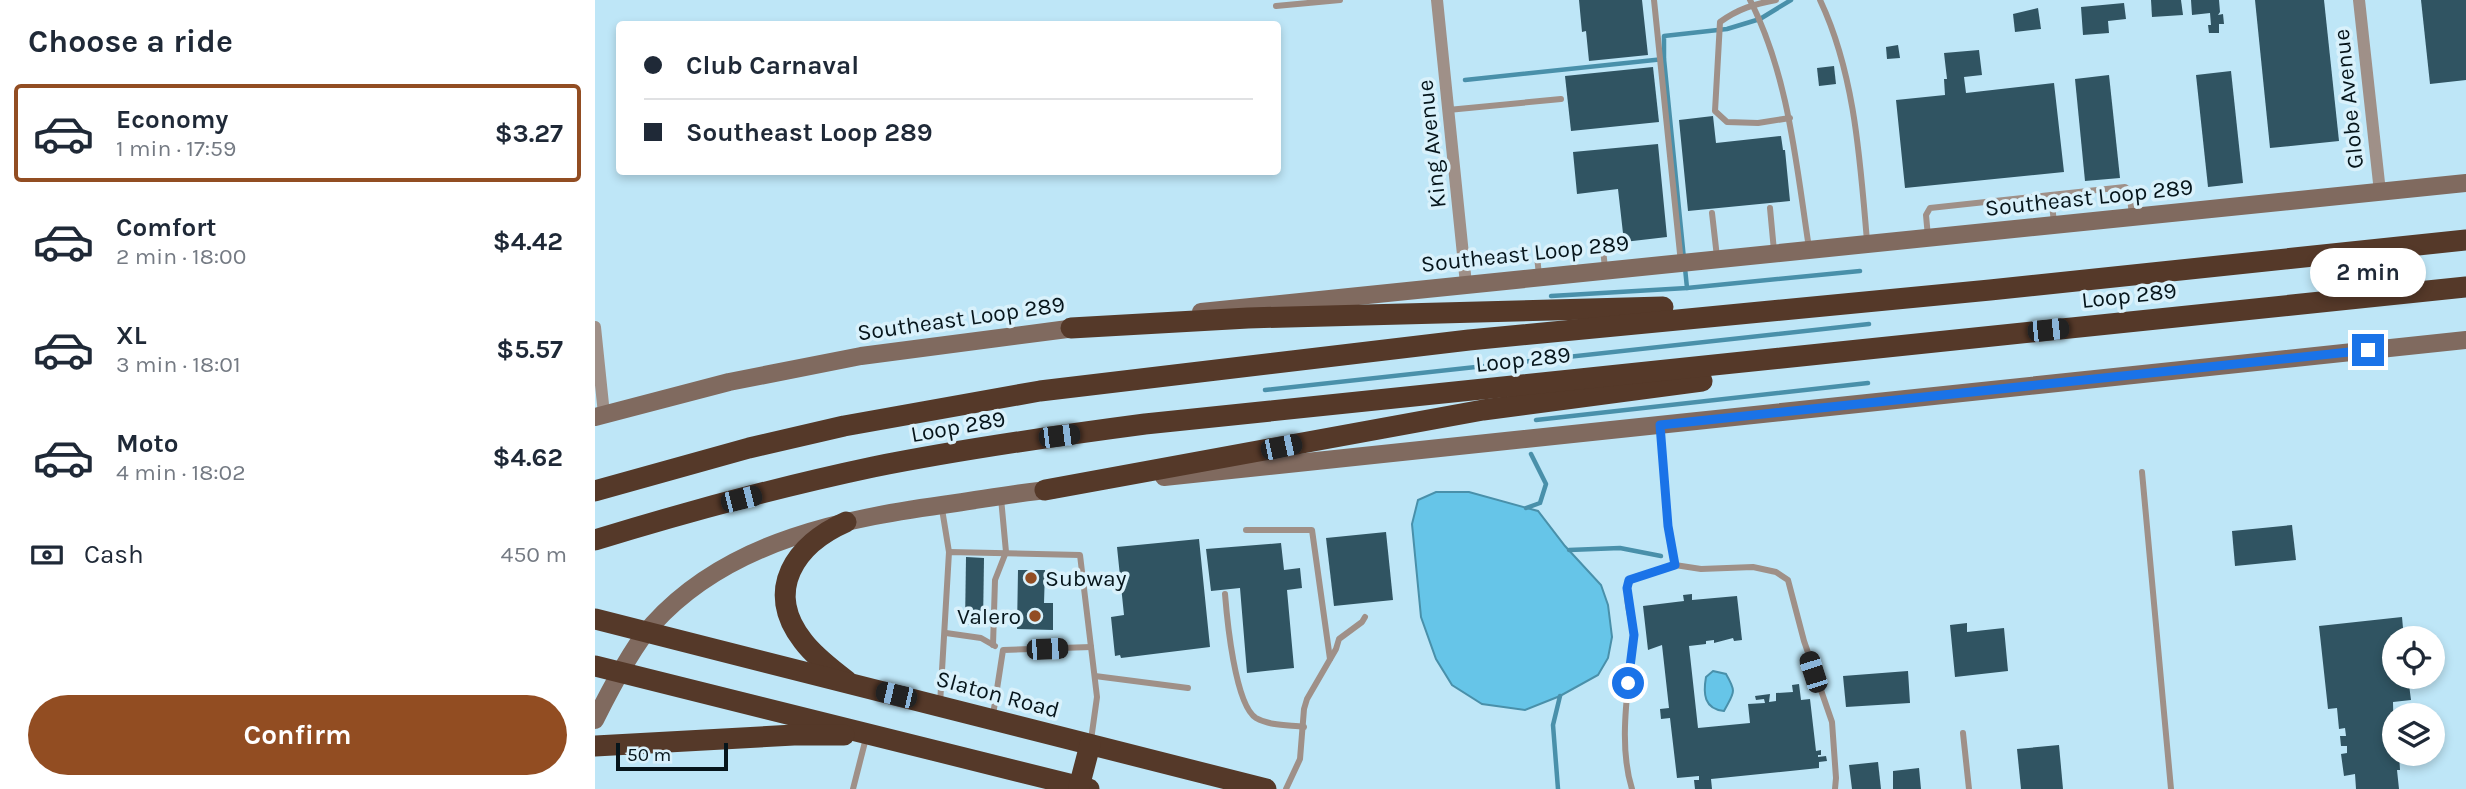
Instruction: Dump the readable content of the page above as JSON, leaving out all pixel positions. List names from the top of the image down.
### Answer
{
  "streets": {
    "highway": ["Loop 289", "Slaton Road"],
    "main road": ["Southeast Loop 289"],
    "street": ["Globe Avenue", "King Avenue"]
  },
  "crossings": [
    ["Globe Avenue", "Southeast Loop 289"],
    ["King Avenue", "Southeast Loop 289"]
  ],
  "places": ["Subway", "Valero"],
  "scale_bar": "50 m",
  "page": {
    "heading": "Choose a ride",
    "banner": ["Club Carnaval", "Southeast Loop 289"],
    "list": [
      {
        "name": "Economy",
        "note": "1 min · 17:59",
        "value": "$3.27"
      },
      {
        "name": "Comfort",
        "note": "2 min · 18:00",
        "value": "$4.42"
      },
      {
        "name": "XL",
        "note": "3 min · 18:01",
        "value": "$5.57"
      },
      {
        "name": "Moto",
        "note": "4 min · 18:02",
        "value": "$4.62"
      }
    ],
    "bubble": "2 min",
    "pay": ["Cash", "450 m"],
    "buttons": "Confirm",
    "scale": "50 m"
  }
}
